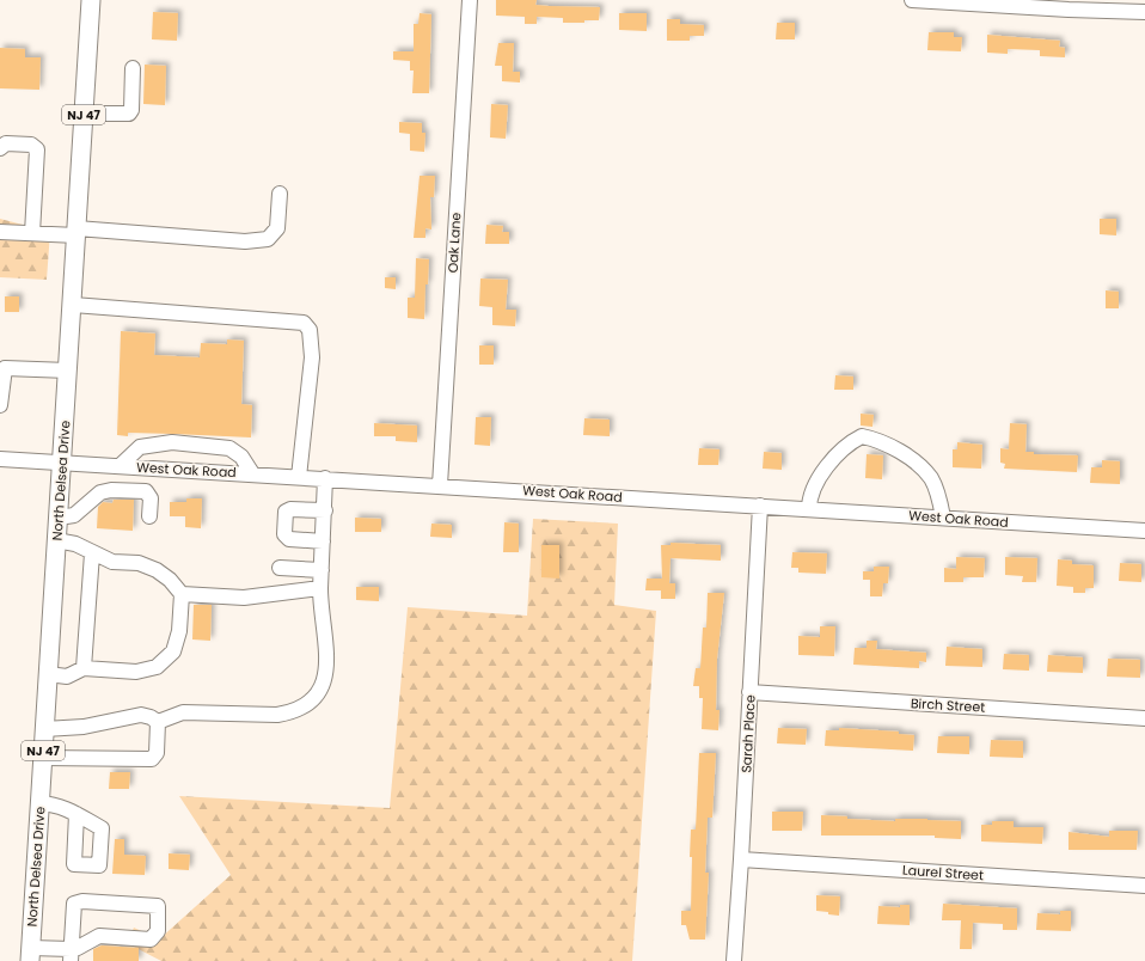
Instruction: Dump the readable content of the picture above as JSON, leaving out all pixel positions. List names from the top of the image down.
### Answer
{
  "streets": {
    "main road": ["NJ 47", "North Delsea Drive"],
    "street": [
      "Oak Lane",
      "West Oak Road",
      "Birch Street",
      "Sarah Place",
      "Laurel Street"
    ]
  },
  "crossings": [
    ["Oak Lane", "West Oak Road"],
    ["West Oak Road", "North Delsea Drive"],
    ["West Oak Road", "Sarah Place"],
    ["Birch Street", "Sarah Place"],
    ["Sarah Place", "Laurel Street"]
  ]
}
